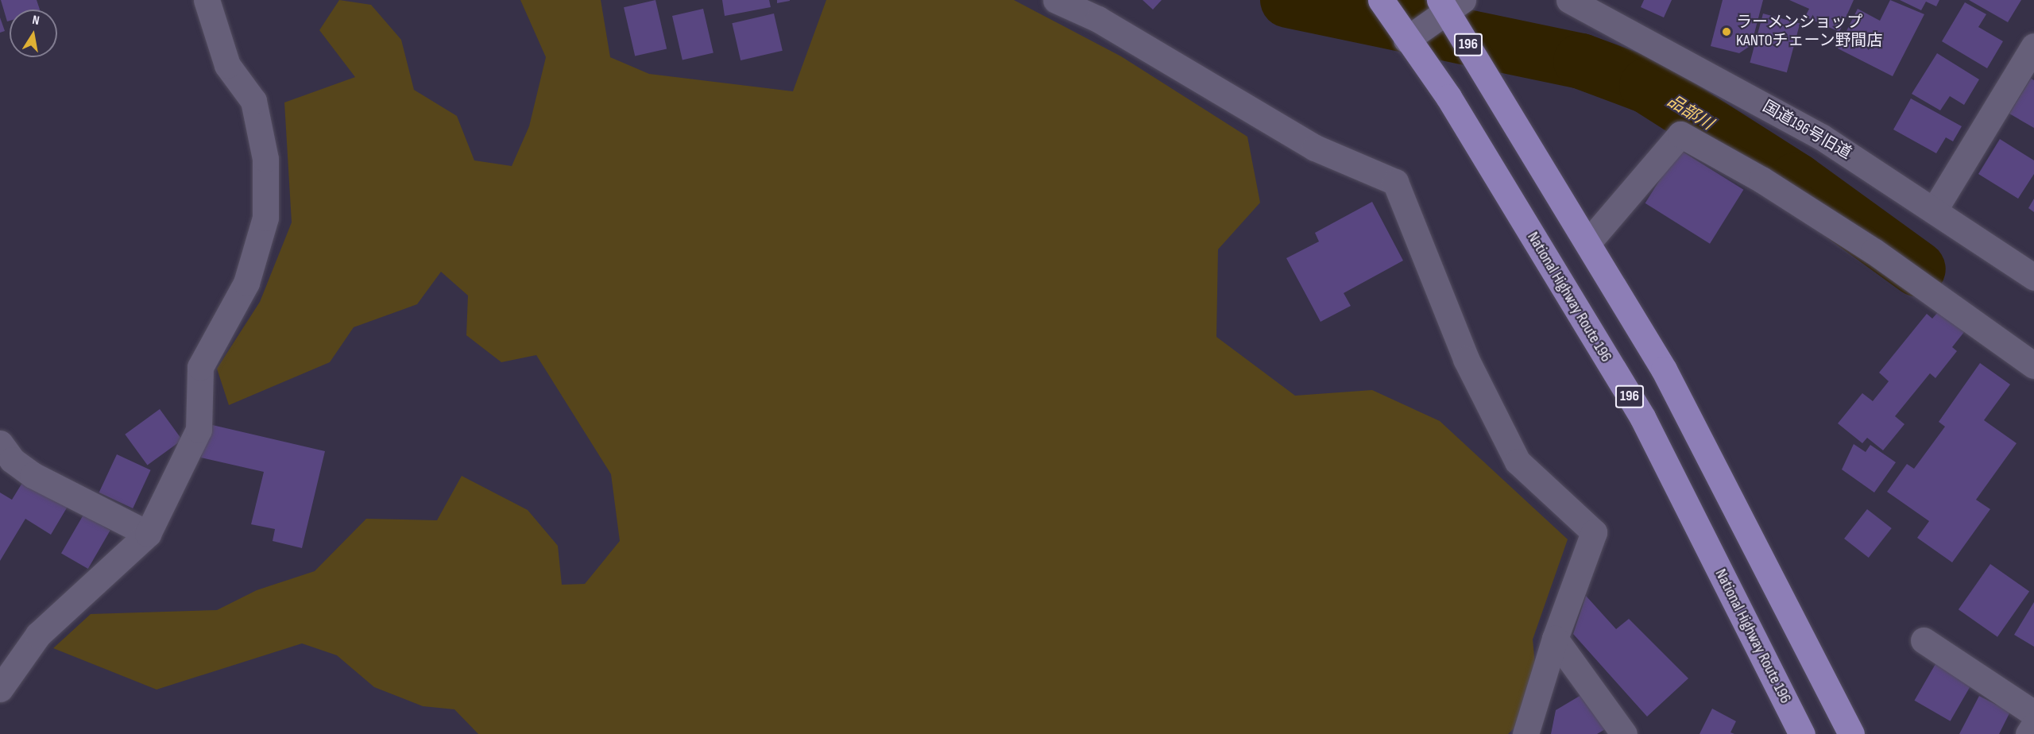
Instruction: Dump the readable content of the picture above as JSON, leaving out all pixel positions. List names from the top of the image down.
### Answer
{
  "streets": {
    "highway": ["196", "National Highway Route 196"],
    "street": ["国道196号旧道"]
  },
  "crossings": [
    ["196", "National Highway Route 196"]
  ],
  "water": ["品部川"],
  "places": ["ラーメンショップ KANTOチェーン野間店"],
  "north": "top"
}
